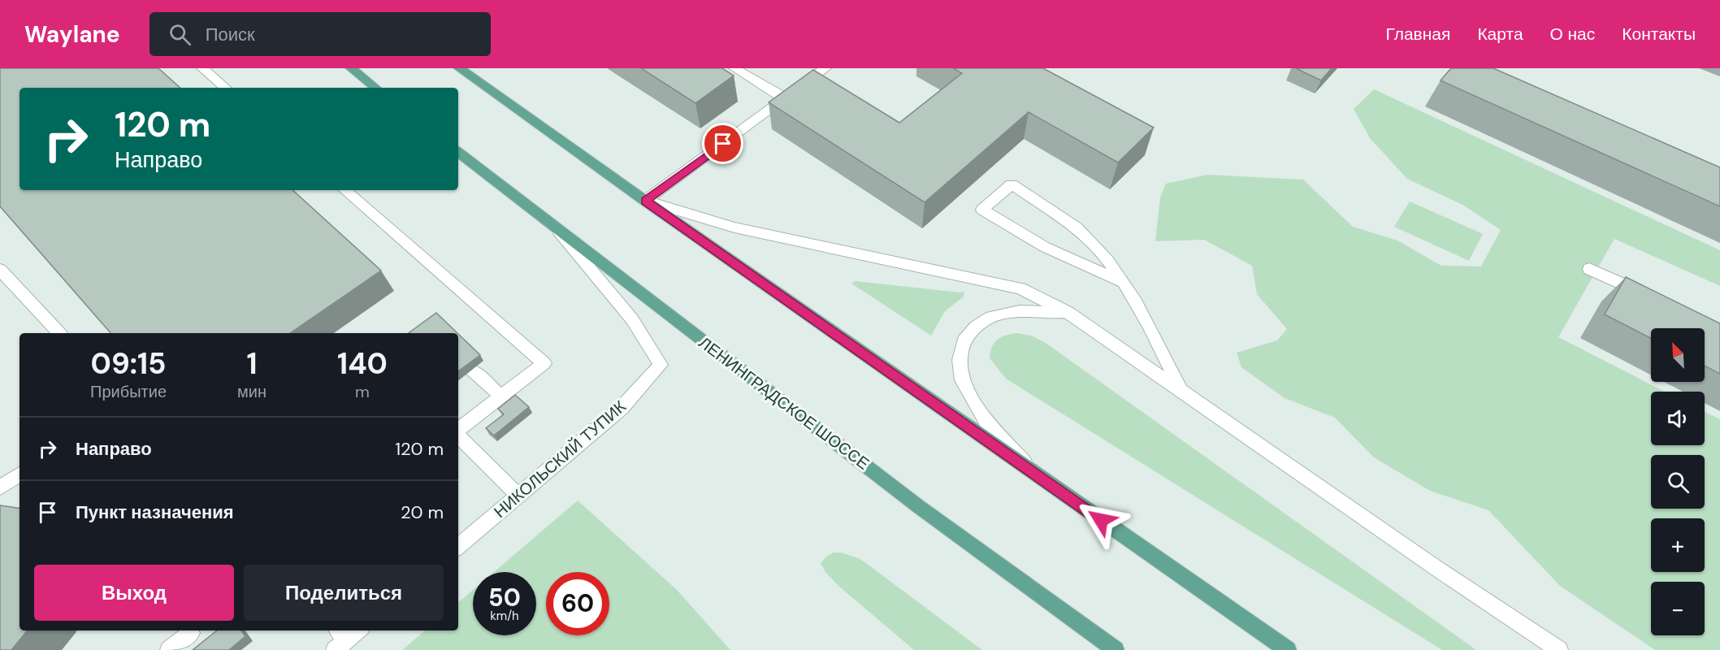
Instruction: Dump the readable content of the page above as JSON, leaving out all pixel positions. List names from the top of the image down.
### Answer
{
  "streets": {
    "main road": ["ЛЕНИНГРАДСКОЕ ШОССЕ"],
    "street": ["НИКОЛЬСКИЙ ТУПИК"]
  },
  "crossings": [
    ["ЛЕНИНГРАДСКОЕ ШОССЕ", "НИКОЛЬСКИЙ ТУПИК"]
  ],
  "north": "top left",
  "page": {
    "header": "Waylane",
    "search": "Поиск",
    "nav": [
      "Главная",
      "Карта",
      "О нас",
      "Контакты"
    ],
    "turn": ["120 m", "Направо"],
    "map_buttons": ["+", "−"],
    "eta": [
      "09:15",
      "Прибытие",
      "1",
      "мин",
      "140",
      "m"
    ],
    "list": [
      {
        "name": "Направо",
        "value": "120 m"
      },
      {
        "name": "Пункт назначения",
        "value": "20 m"
      }
    ],
    "buttons": ["Выход", "Поделиться"],
    "speed": "50 km/h",
    "limit": "60"
  }
}
